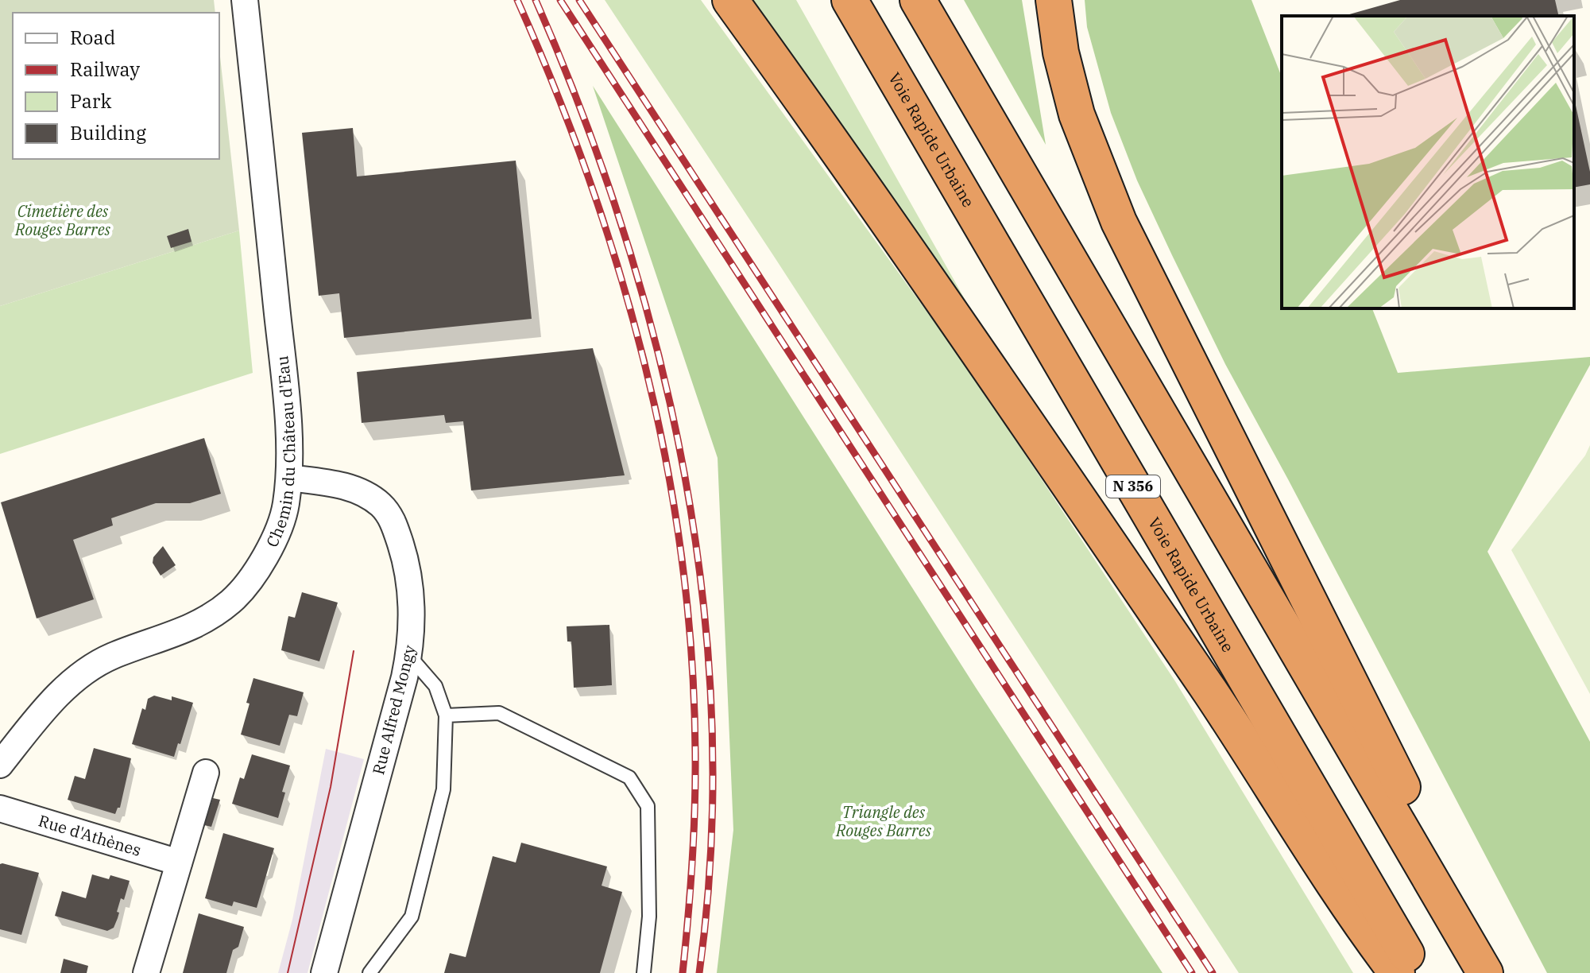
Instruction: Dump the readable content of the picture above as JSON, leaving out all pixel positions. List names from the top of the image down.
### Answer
{
  "streets": {
    "highway": ["Voie Rapide Urbaine", "N 356"],
    "street": ["Chemin du Château d'Eau", "Rue Alfred Mongy", "Rue d'Athènes"]
  },
  "crossings": [
    ["Chemin du Château d'Eau", "Rue Alfred Mongy"]
  ],
  "parks": ["Cimetière des Rouges Barres", "Triangle des Rouges Barres"],
  "legend": [
    "Road",
    "Railway",
    "Park",
    "Building"
  ]
}
